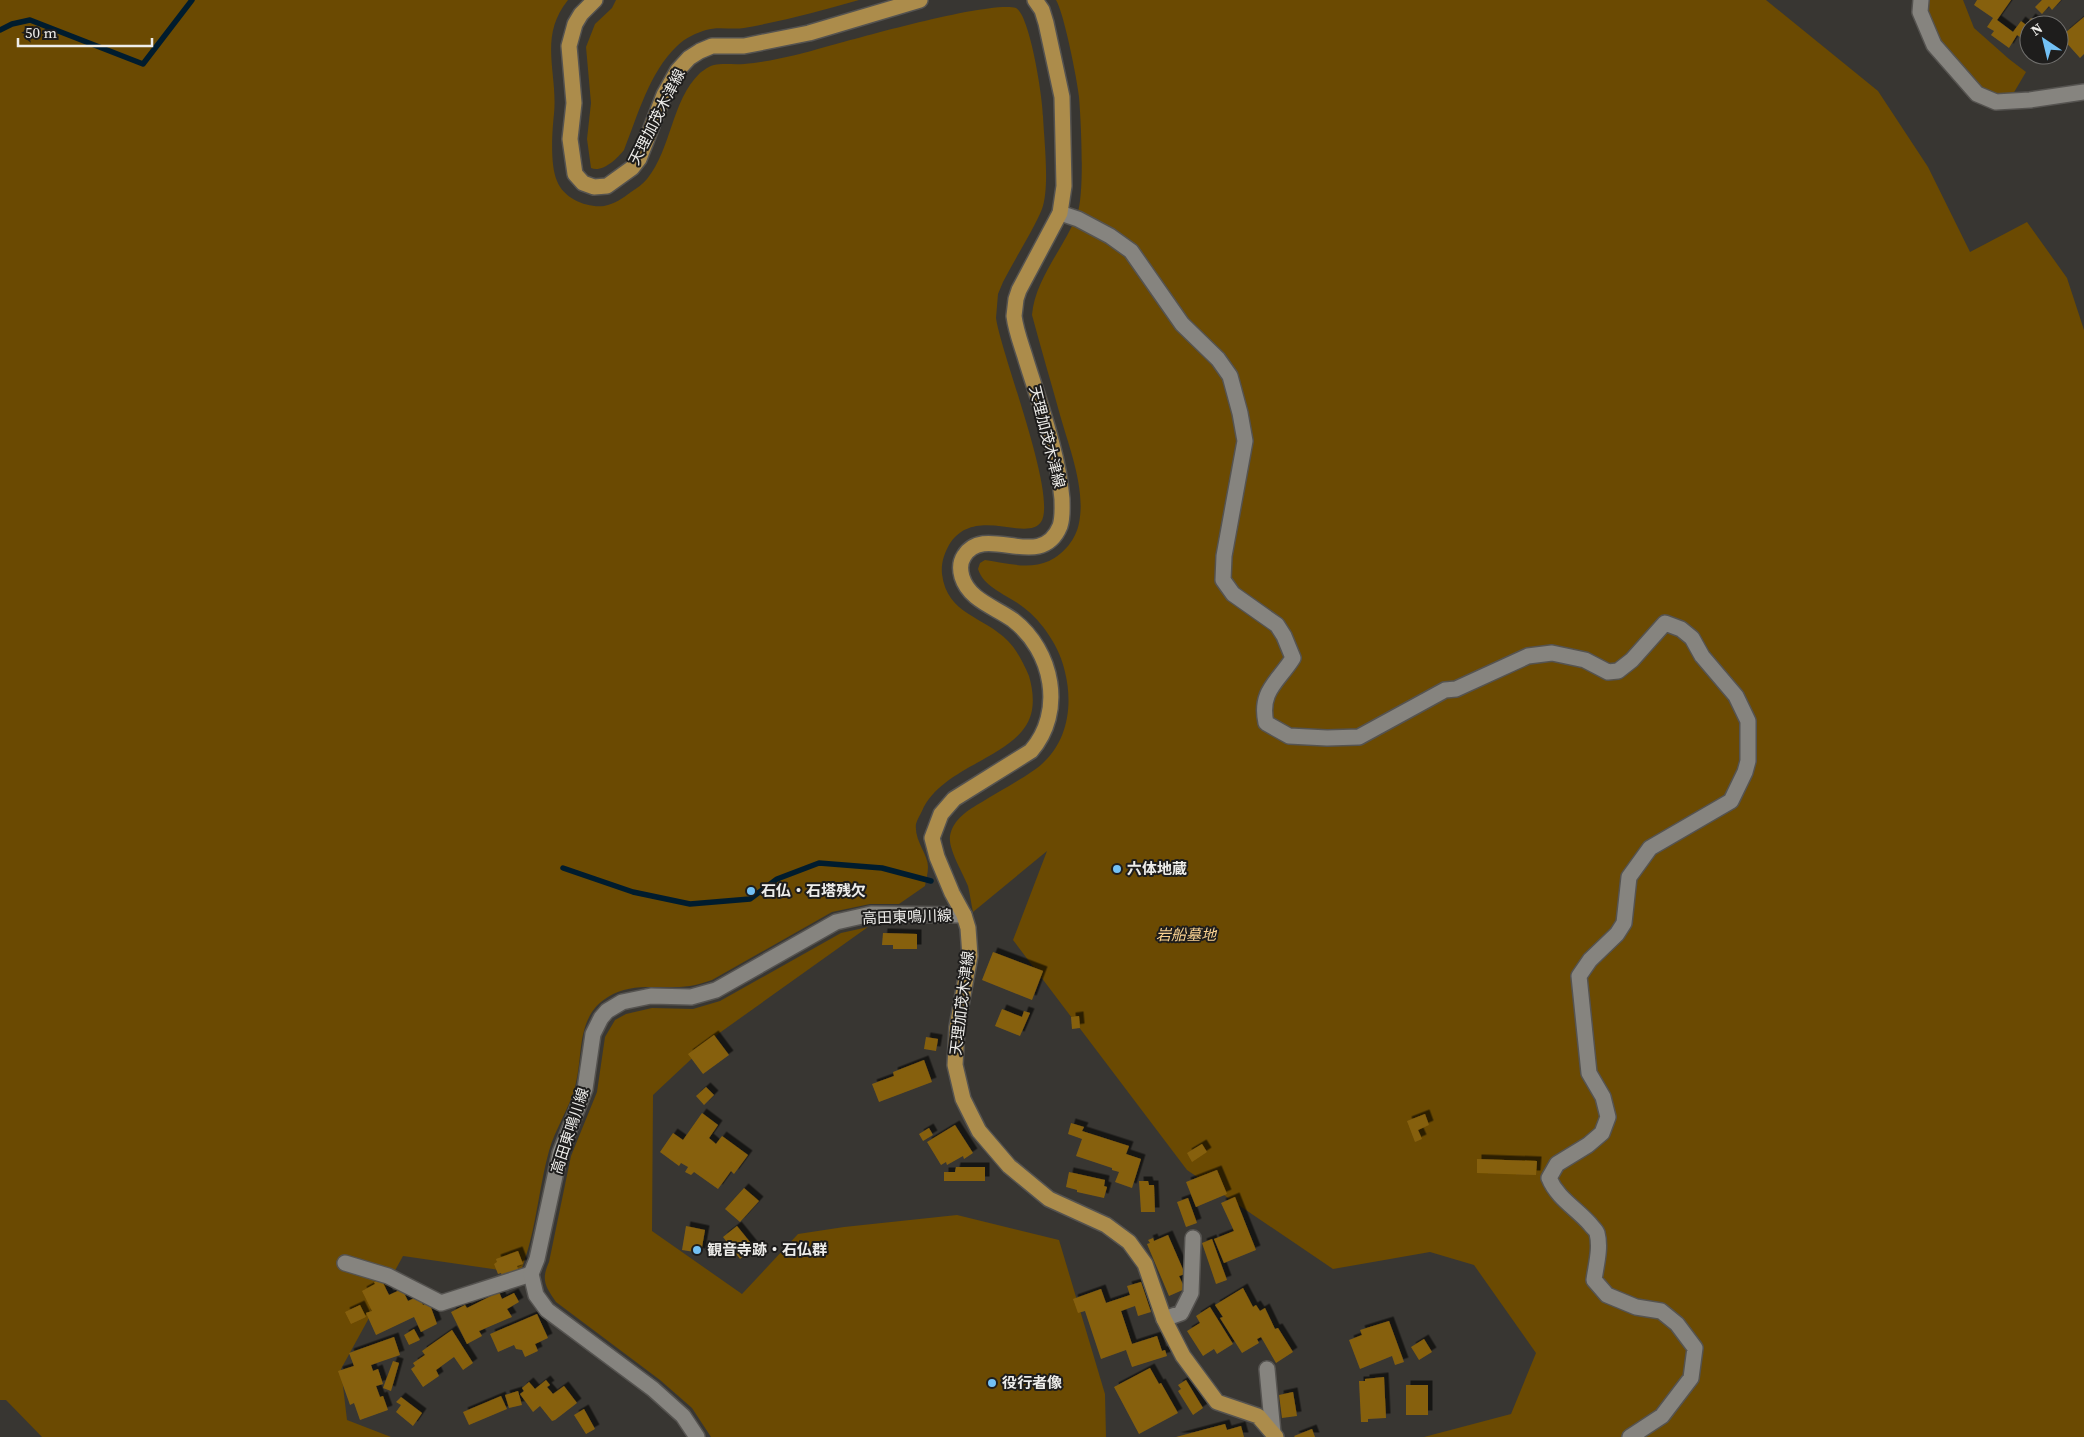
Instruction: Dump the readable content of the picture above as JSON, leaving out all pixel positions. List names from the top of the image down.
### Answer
{
  "streets": {
    "main road": ["天理加茂木津線"],
    "street": ["高田東鳴川線"]
  },
  "crossings": [
    ["天理加茂木津線", "高田東鳴川線"]
  ],
  "parks": ["岩船墓地"],
  "places": [
    "六体地蔵",
    "石仏・石塔残欠",
    "観音寺跡・石仏群",
    "役行者像"
  ],
  "scale_bar": "50 m",
  "north": "top left"
}
